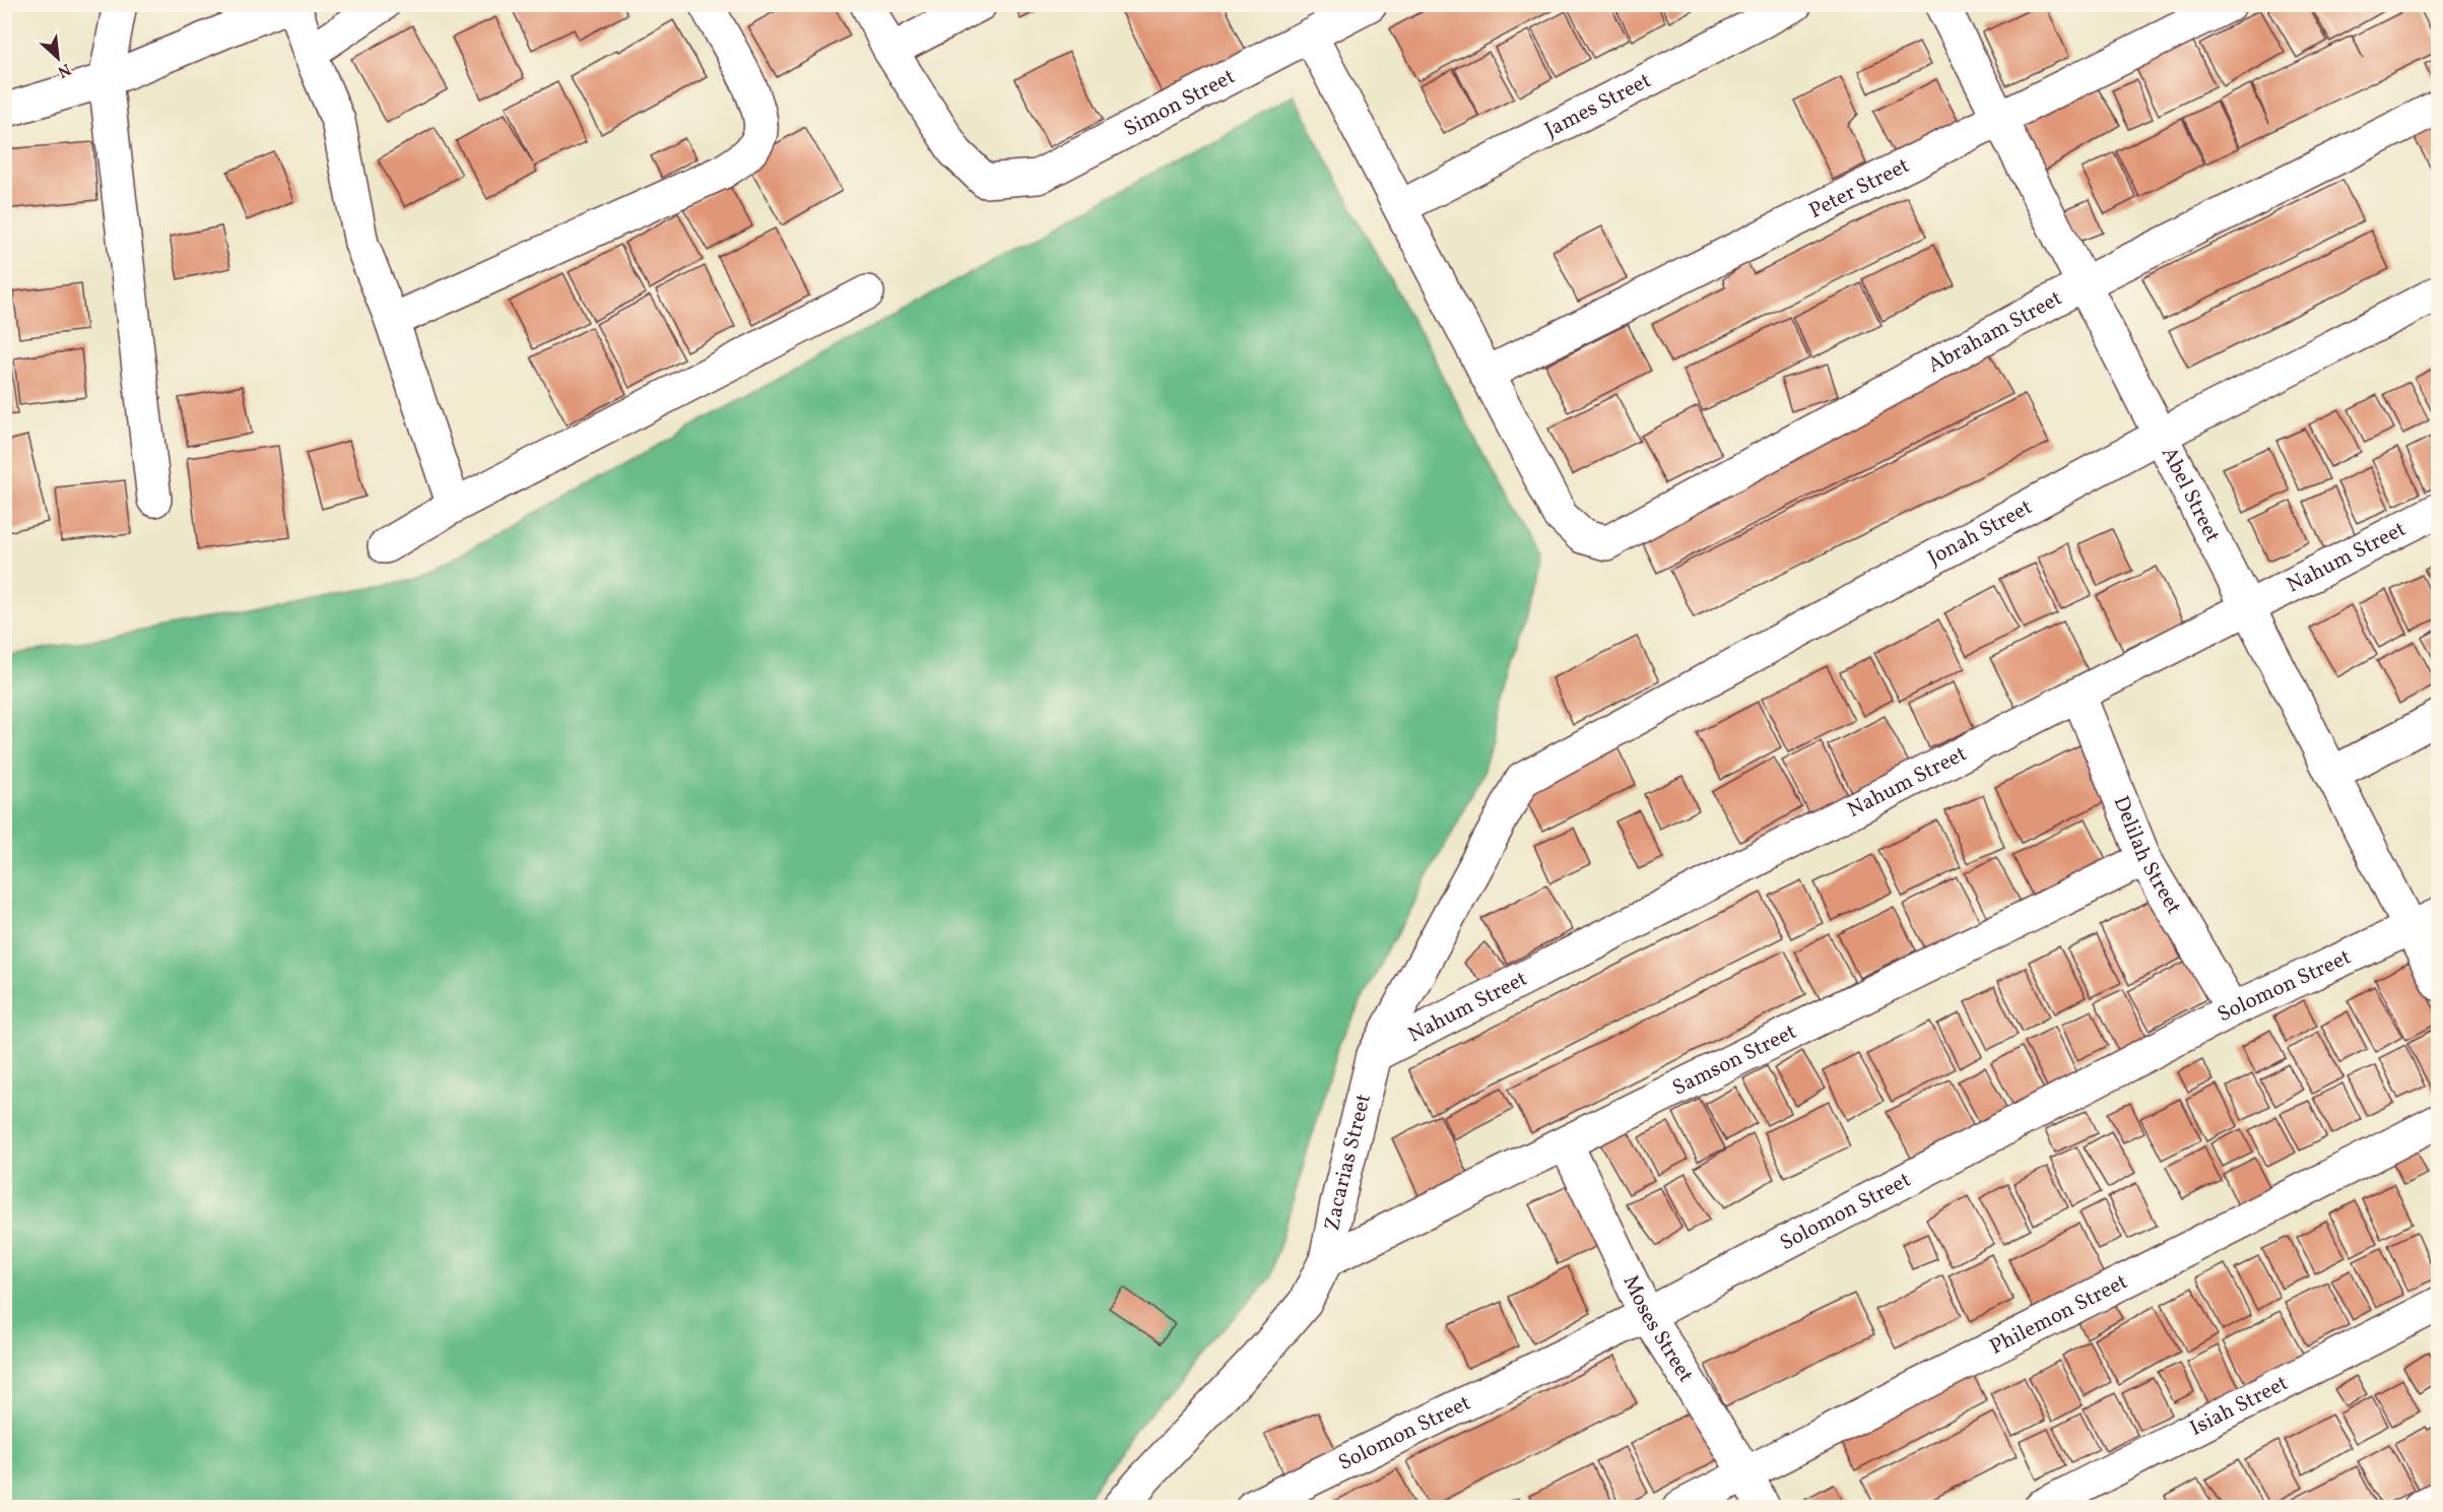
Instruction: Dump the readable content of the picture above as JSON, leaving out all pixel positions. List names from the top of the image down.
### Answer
{
  "streets": {
    "street": [
      "Simon Street",
      "James Street",
      "Peter Street",
      "Abraham Street",
      "Abel Street",
      "Jonah Street",
      "Nahum Street",
      "Delilah Street",
      "Solomon Street",
      "Samson Street",
      "Zacarias Street",
      "Philemon Street",
      "Moses Street",
      "Isiah Street"
    ]
  },
  "crossings": [
    ["Simon Street", "Abraham Street"],
    ["James Street", "Abraham Street"],
    ["Peter Street", "Abraham Street"],
    ["Peter Street", "Abel Street"],
    ["Abraham Street", "Abel Street"],
    ["Abel Street", "Jonah Street"],
    ["Abel Street", "Nahum Street"],
    ["Abel Street", "Solomon Street"],
    ["Jonah Street", "Zacarias Street"],
    ["Nahum Street", "Delilah Street"],
    ["Nahum Street", "Zacarias Street"],
    ["Delilah Street", "Solomon Street"],
    ["Delilah Street", "Samson Street"],
    ["Solomon Street", "Moses Street"],
    ["Samson Street", "Zacarias Street"],
    ["Samson Street", "Moses Street"],
    ["Philemon Street", "Moses Street"]
  ],
  "north": "bottom right"
}
